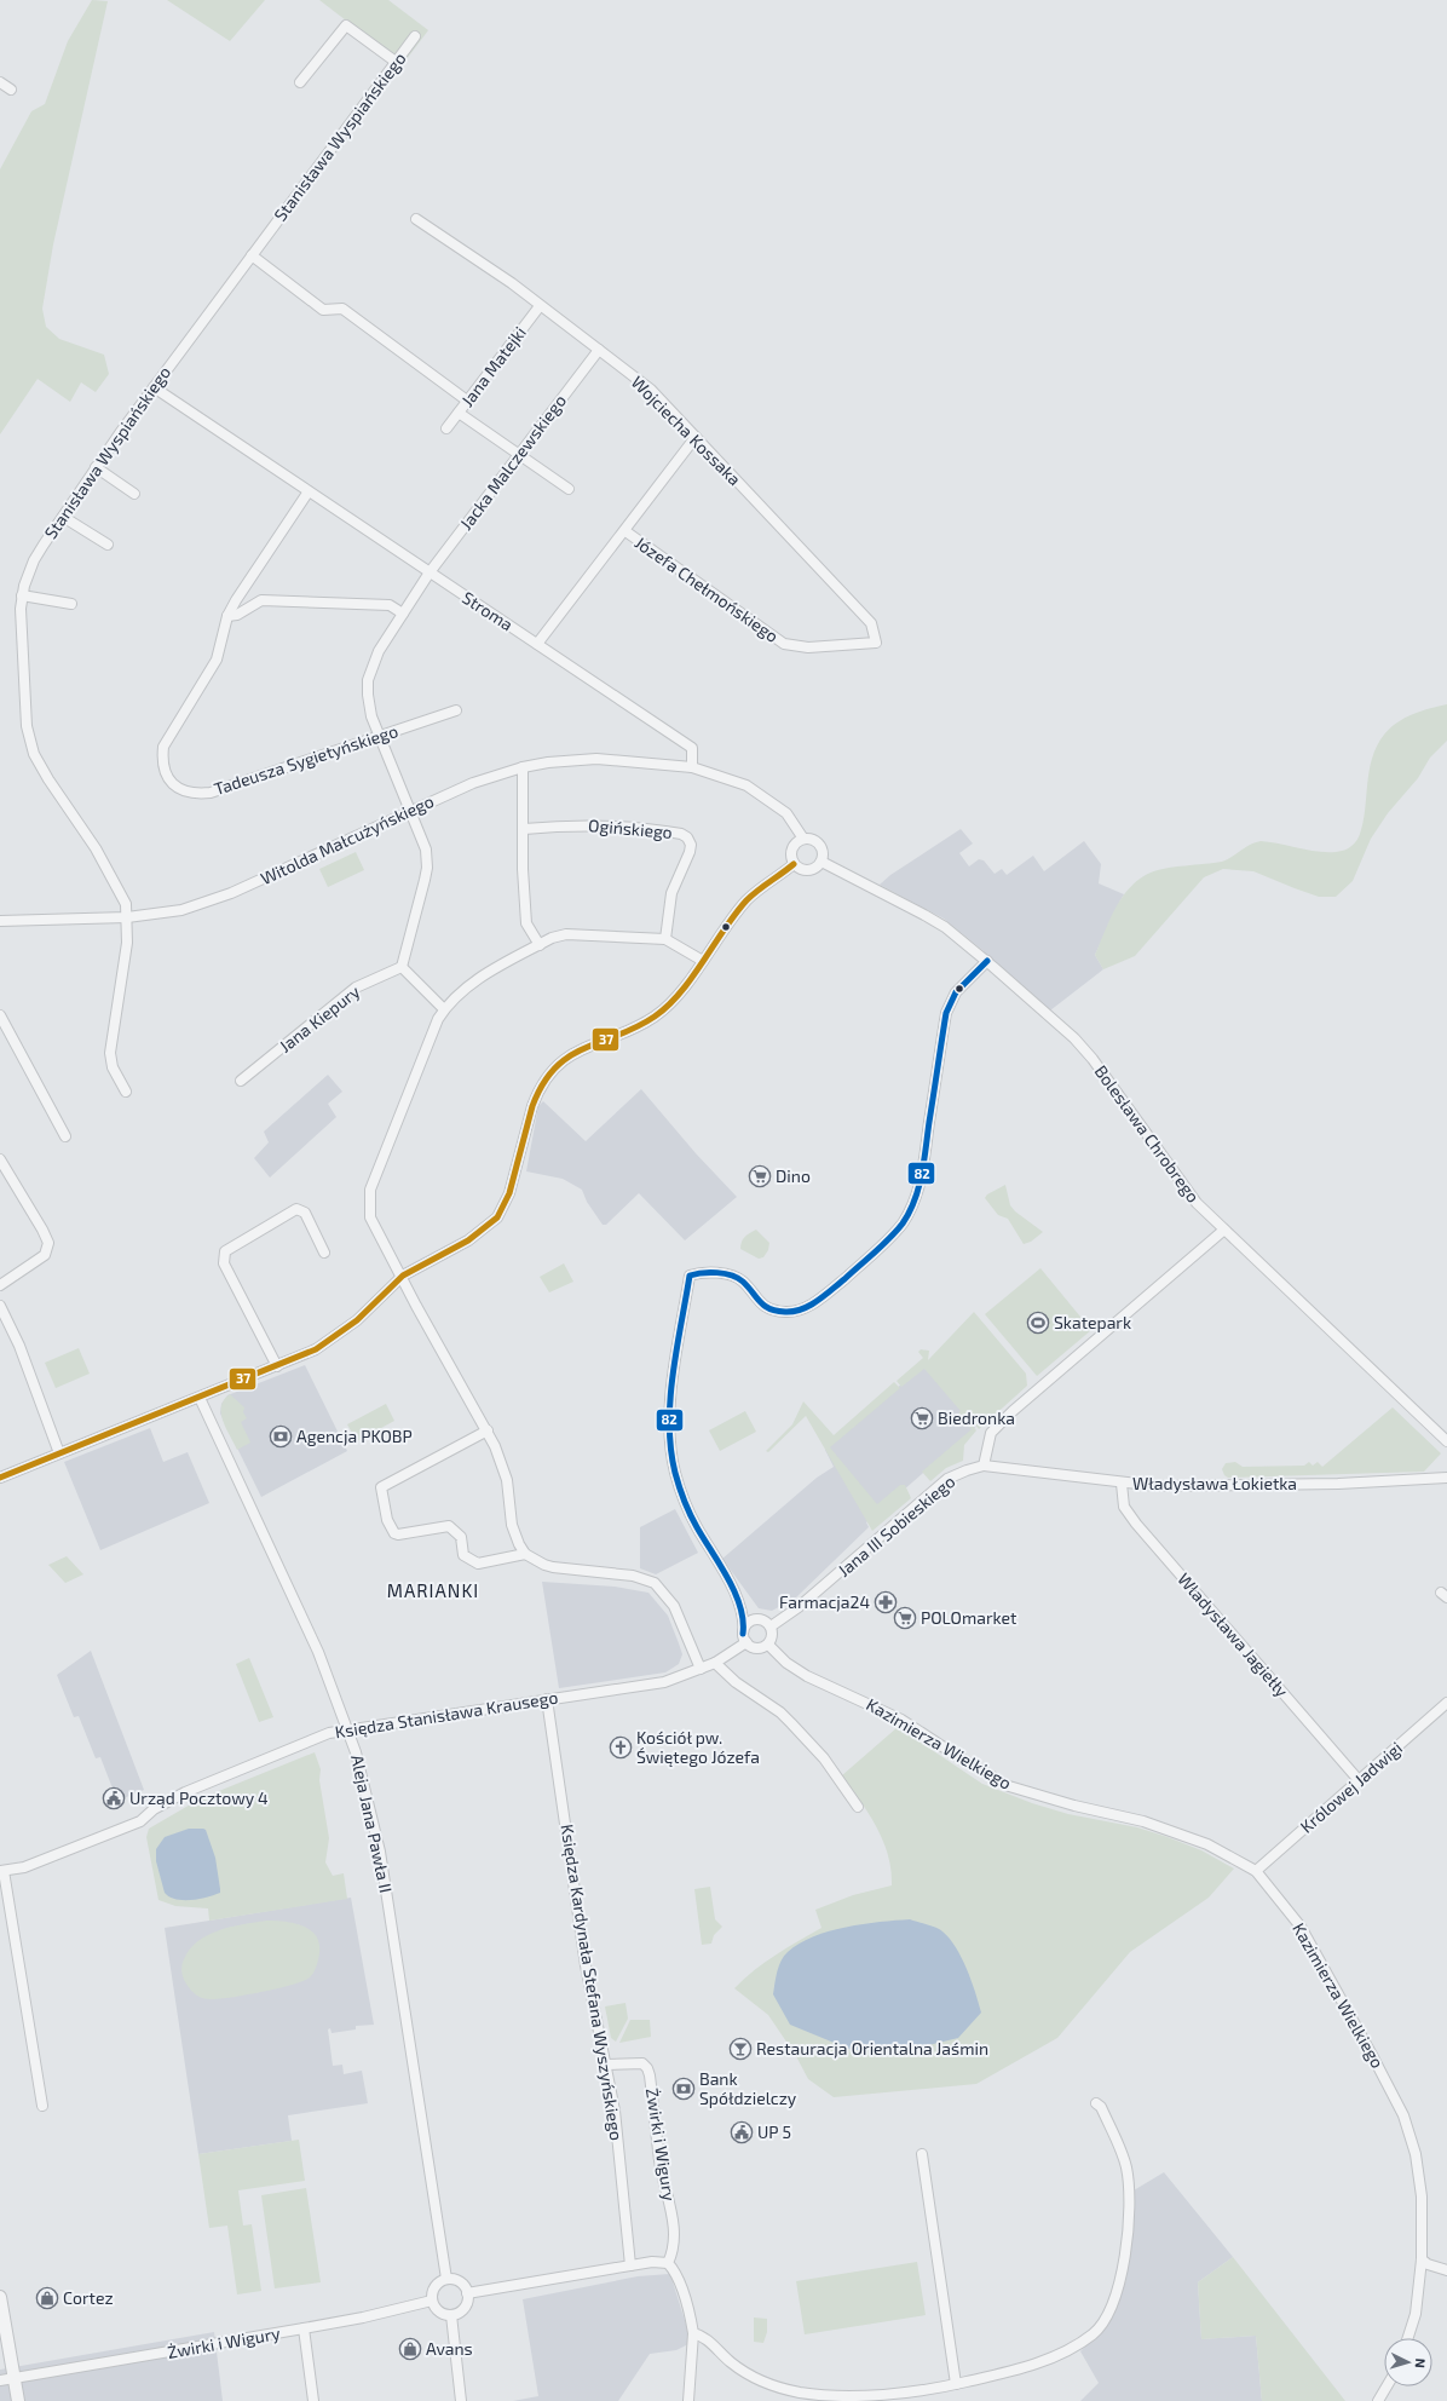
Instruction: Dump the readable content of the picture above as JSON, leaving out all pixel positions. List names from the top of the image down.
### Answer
{
  "streets": {
    "street": [
      "Stanisława Wyspiańskiego",
      "Jana Matejki",
      "Wojciecha Kossaka",
      "Jacka Malczewskiego",
      "Józefa Chełmońskiego",
      "Stroma",
      "Tadeusza Sygietyńskiego",
      "Ogińskiego",
      "Witolda Małcużyńskiego",
      "Jana Kiepury",
      "Bolesława Chrobrego",
      "Władysława Łokietka",
      "Jana III Sobieskiego",
      "Władysława Jagiełły",
      "Księdza Stanisława Krausego",
      "Kazimierza Wielkiego",
      "Królowej Jadwigi",
      "Aleja Jana Pawła II",
      "Księdza Kardynała Stefana Wyszyńskiego",
      "Żwirki i Wigury"
    ]
  },
  "crossings": [
    ["Stanisława Wyspiańskiego", "Stroma"],
    ["Stanisława Wyspiańskiego", "Witolda Małcużyńskiego"],
    ["Jana Matejki", "Wojciecha Kossaka"],
    ["Wojciecha Kossaka", "Jacka Malczewskiego"],
    ["Wojciecha Kossaka", "Józefa Chełmońskiego"],
    ["Jacka Malczewskiego", "Stroma"],
    ["Jacka Malczewskiego", "Tadeusza Sygietyńskiego"],
    ["Jacka Malczewskiego", "Witolda Małcużyńskiego"],
    ["Jacka Malczewskiego", "Jana Kiepury"],
    ["Stroma", "Tadeusza Sygietyńskiego"],
    ["Stroma", "Witolda Małcużyńskiego"],
    ["Władysława Łokietka", "Jana III Sobieskiego"],
    ["Władysława Łokietka", "Władysława Jagiełły"],
    ["Jana III Sobieskiego", "Księdza Stanisława Krausego"],
    ["Jana III Sobieskiego", "Kazimierza Wielkiego"],
    ["Władysława Jagiełły", "Królowej Jadwigi"],
    ["Księdza Stanisława Krausego", "Kazimierza Wielkiego"],
    ["Księdza Stanisława Krausego", "Aleja Jana Pawła II"],
    ["Księdza Stanisława Krausego", "Księdza Kardynała Stefana Wyszyńskiego"],
    ["Kazimierza Wielkiego", "Królowej Jadwigi"],
    ["Aleja Jana Pawła II", "Żwirki i Wigury"],
    ["Księdza Kardynała Stefana Wyszyńskiego", "Żwirki i Wigury"]
  ],
  "districts": ["MARIANKI"],
  "places": {
    "supermarket": ["Dino", "Biedronka", "POLOmarket"],
    "sports": ["Skatepark"],
    "bank": ["Agencja PKOBP", "Bank Spółdzielczy"],
    "pharmacy": ["Farmacja24"],
    "church": ["Kościół pw. Świętego Józefa"],
    "public building": ["Urząd Pocztowy 4", "UP 5"],
    "bar": ["Restauracja Orientalna Jaśmin"],
    "shop": ["Cortez", "Avans"]
  },
  "lines": ["transit line 37", "transit line 82"],
  "north": "right"
}
